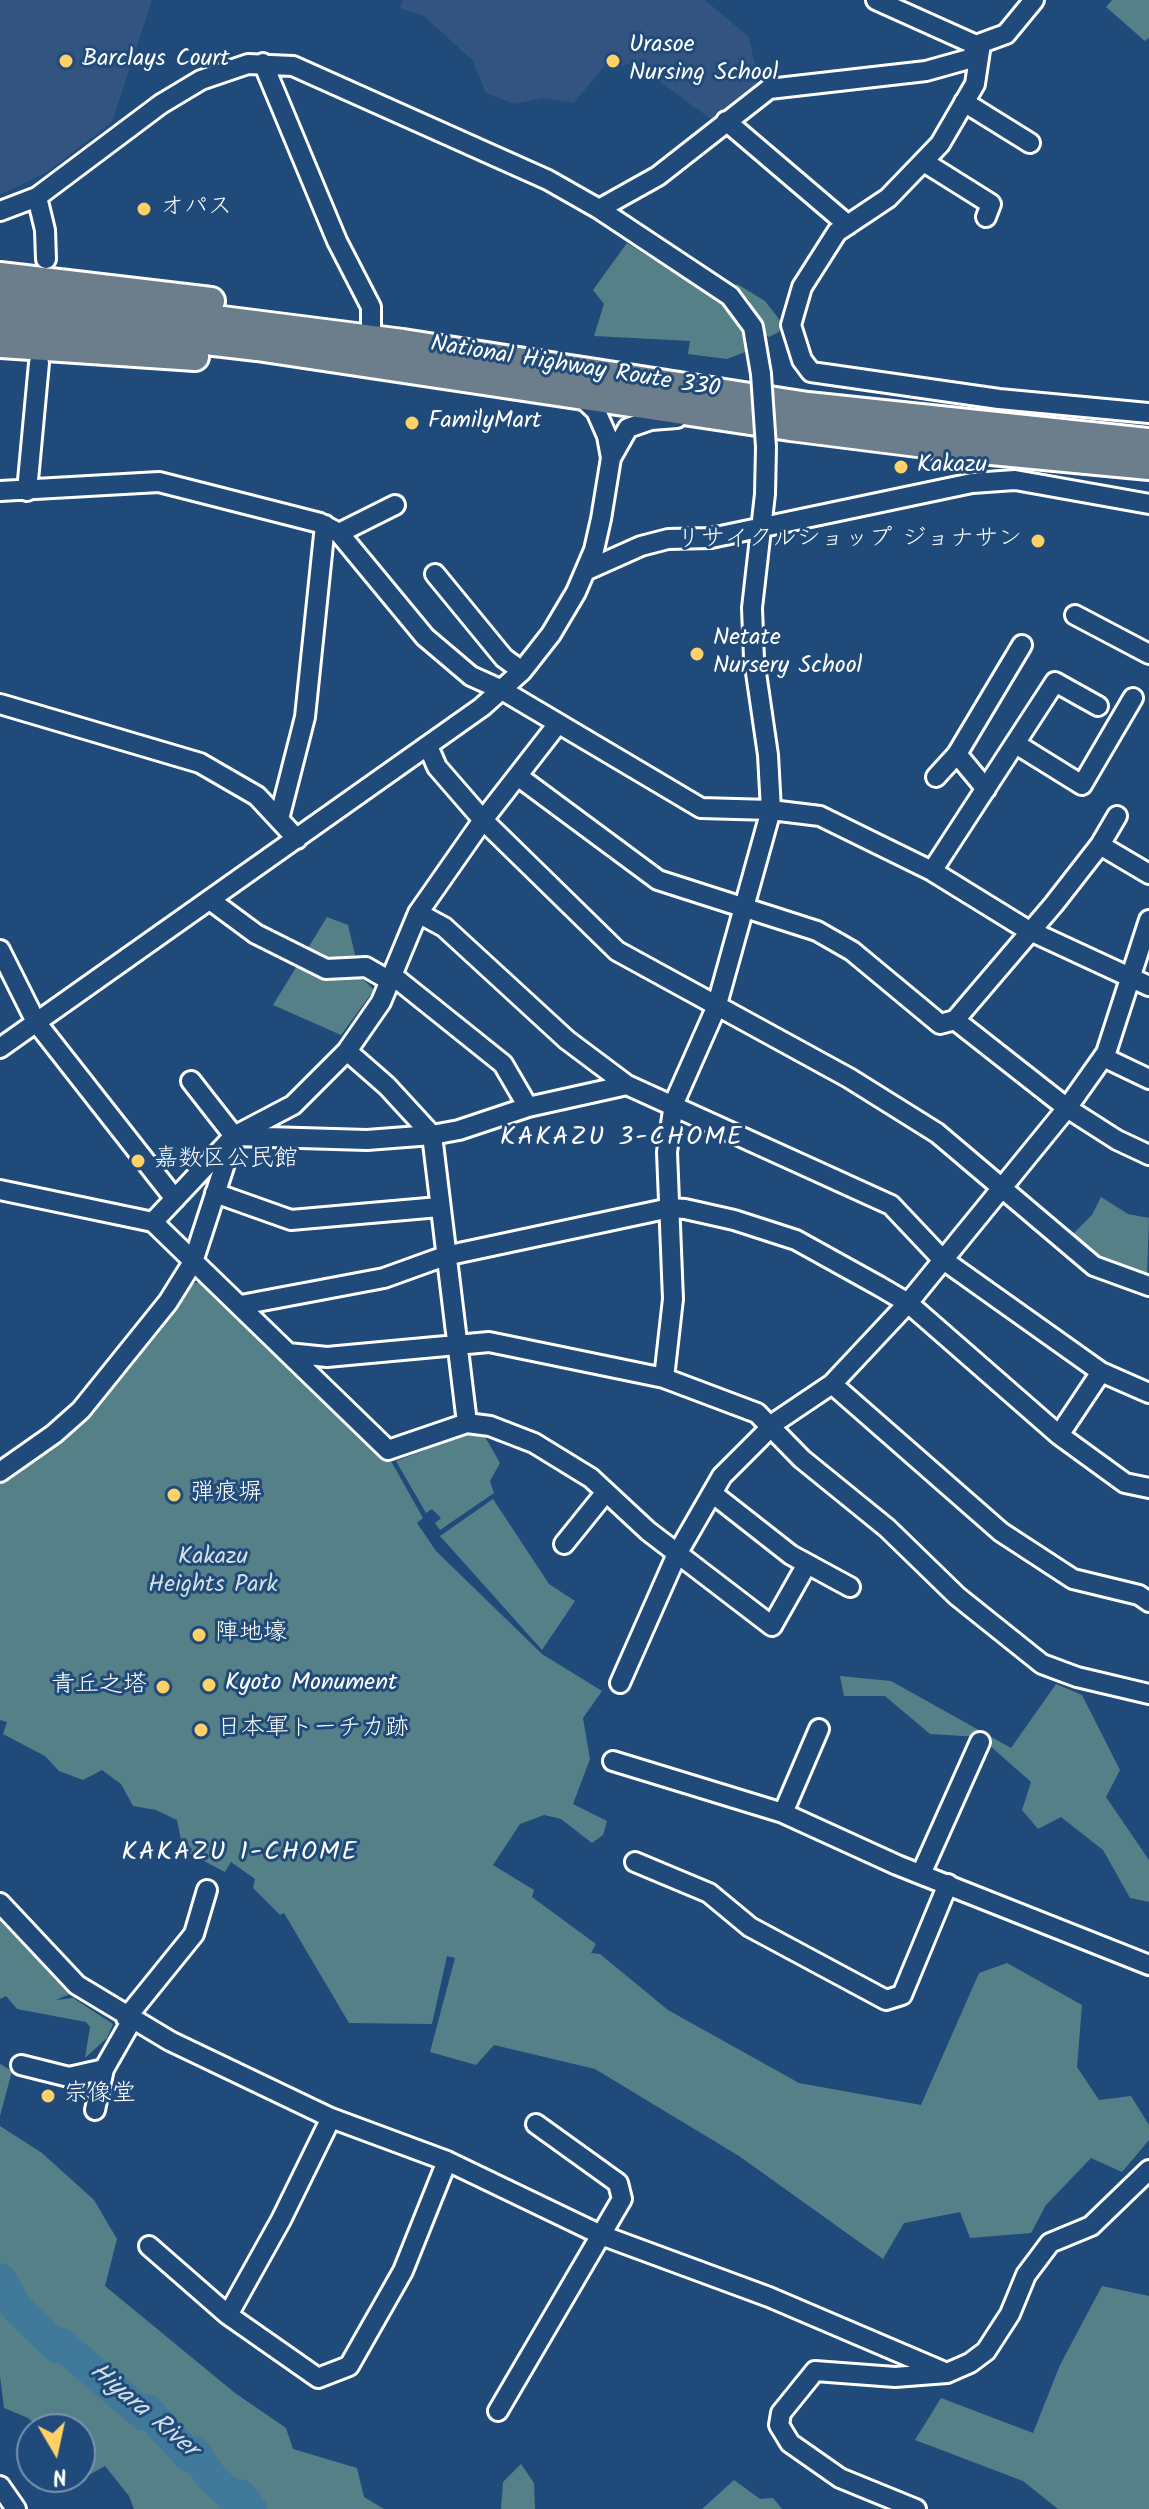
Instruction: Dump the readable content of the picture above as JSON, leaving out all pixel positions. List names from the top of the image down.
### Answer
{
  "streets": {
    "highway": ["National Highway Route 330"]
  },
  "districts": ["KAKAZU 3-CHOME", "KAKAZU 1-CHOME"],
  "water": ["Hiyara River"],
  "parks": ["Kakazu Heights Park"],
  "places": [
    "Barclays Court",
    "Urasoe Nursing School",
    "オパス",
    "FamilyMart",
    "Kakazu",
    "リサイクルショップ ジョナサン",
    "Netate Nursery School",
    "嘉数区公民館",
    "弾痕塀",
    "陣地壕",
    "Kyoto Monument",
    "青丘之塔",
    "日本軍トーチカ跡",
    "宗像堂"
  ],
  "north": "bottom"
}
